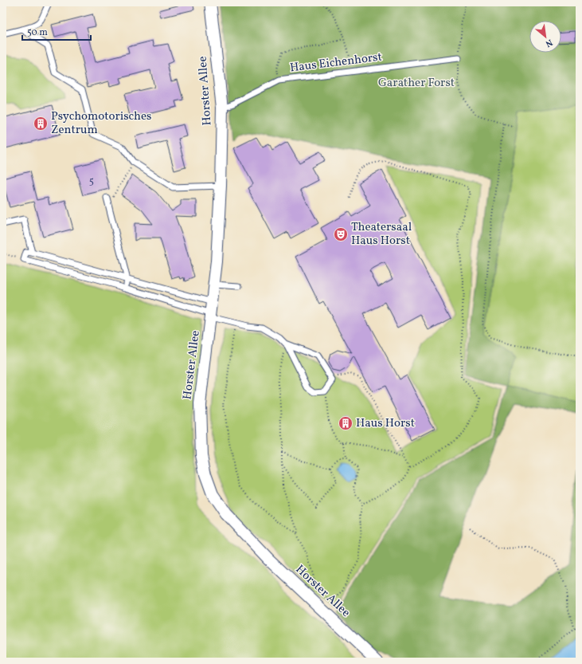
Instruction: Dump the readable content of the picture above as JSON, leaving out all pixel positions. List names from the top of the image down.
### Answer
{
  "streets": {
    "street": ["Horster Allee"],
    "lane": ["Haus Eichenhorst"]
  },
  "crossings": [
    ["Haus Eichenhorst", "Horster Allee"]
  ],
  "parks": ["Garather Forst"],
  "places": {
    "building": ["Psychomotorisches Zentrum", "Haus Horst"],
    "theatre": ["Theatersaal Haus Horst"]
  },
  "house_numbers": ["5"],
  "scale_bar": "50 m",
  "north": "bottom right"
}
